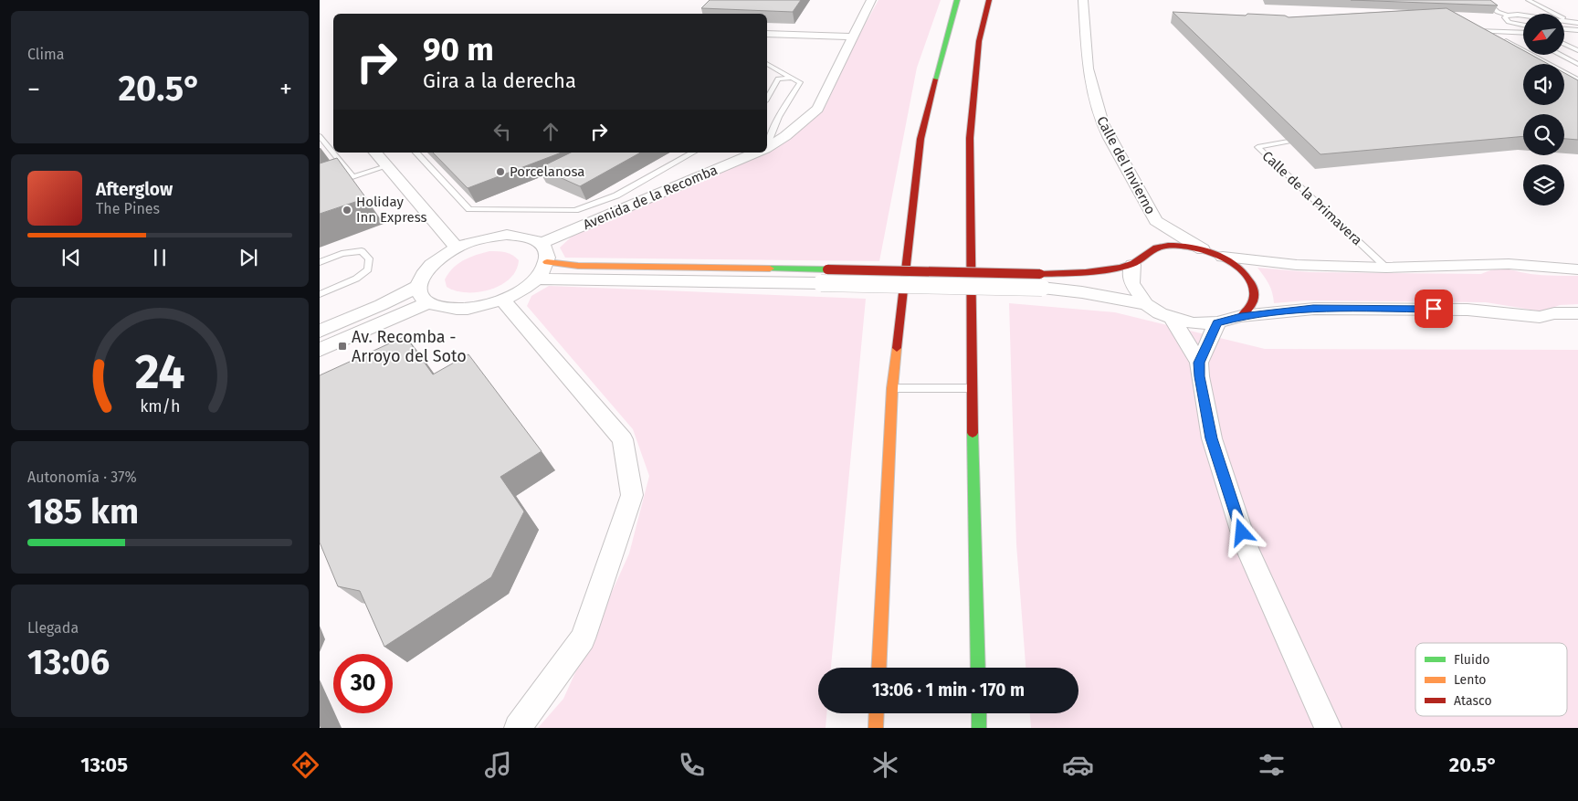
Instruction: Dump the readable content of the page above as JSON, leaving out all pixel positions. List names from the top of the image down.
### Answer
{
  "streets": {
    "street": ["Calle del Invierno", "Avenida de la Recomba", "Calle de la Primavera"]
  },
  "places": {
    "other": ["Porcelanosa", "Holiday Inn Express"],
    "transit": ["Av. Recomba - Arroyo del Soto"]
  },
  "legend": ["Fluido", "Lento", "Atasco"],
  "north": "bottom left",
  "page": {
    "tile": [
      "Clima",
      ["Autonomía · 37%", "185 km"],
      ["Llegada", "13:06"]
    ],
    "turn": ["90 m", "Gira a la derecha"],
    "heat": ["−", "20.5°", "+"],
    "song": ["Afterglow", "The Pines"],
    "limit": "30",
    "trip": "13:06 · 1 min · 170 m",
    "tabs": ["13:05", "20.5°"],
    "gauge": ["24", "km/h"]
  }
}
